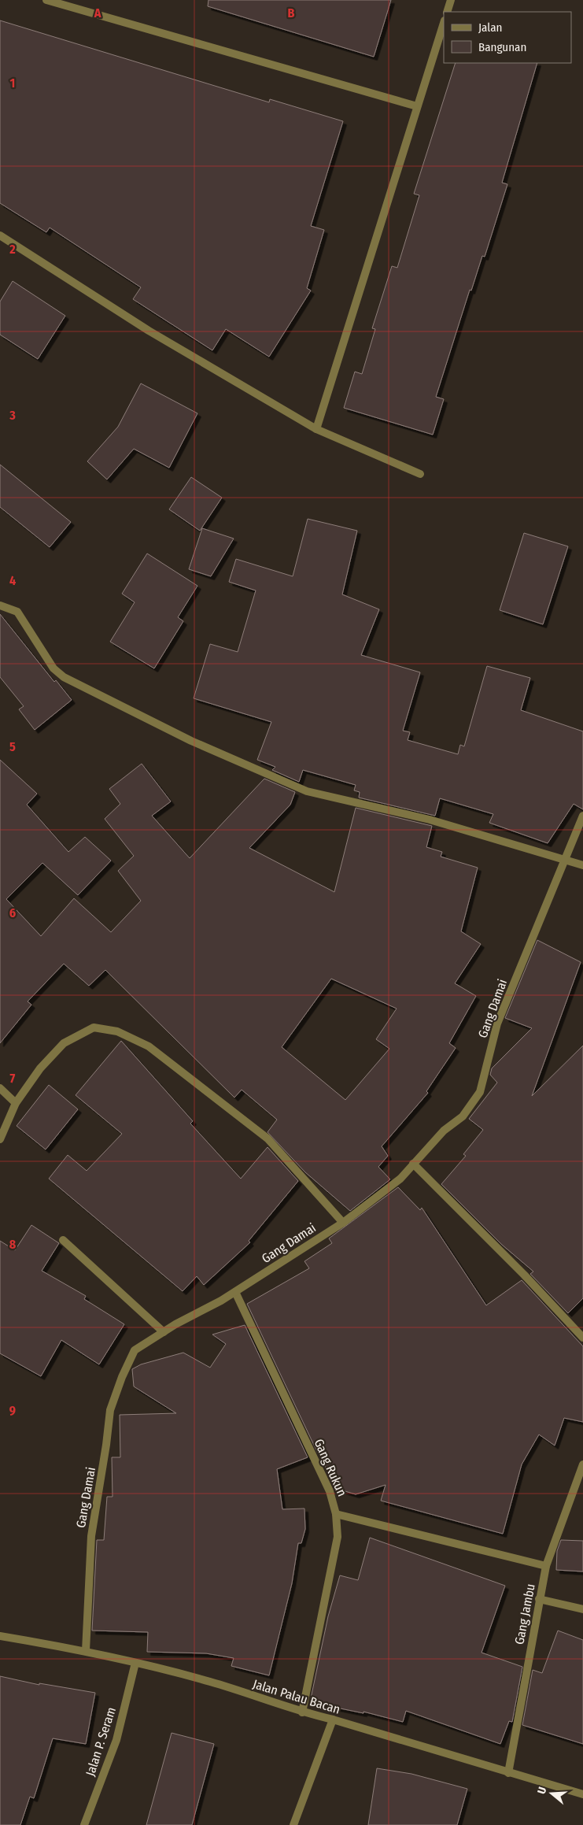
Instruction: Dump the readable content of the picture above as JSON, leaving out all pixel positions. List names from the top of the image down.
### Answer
{
  "streets": {
    "street": [
      "Gang Damai",
      "Gang Rukun",
      "Gang Jambu",
      "Jalan Palau Bacan",
      "Jalan P. Seram"
    ]
  },
  "crossings": [
    ["Gang Damai", "Gang Rukun"],
    ["Gang Damai", "Jalan Palau Bacan"],
    ["Gang Rukun", "Jalan Palau Bacan"],
    ["Gang Jambu", "Jalan Palau Bacan"],
    ["Jalan Palau Bacan", "Jalan P. Seram"]
  ],
  "legend": ["Jalan", "Bangunan"],
  "north": "left",
  "grid": {
    "columns": ["A", "B"],
    "rows": [
      "1",
      "2",
      "3",
      "4",
      "5",
      "6",
      "7",
      "8",
      "9"
    ]
  }
}
